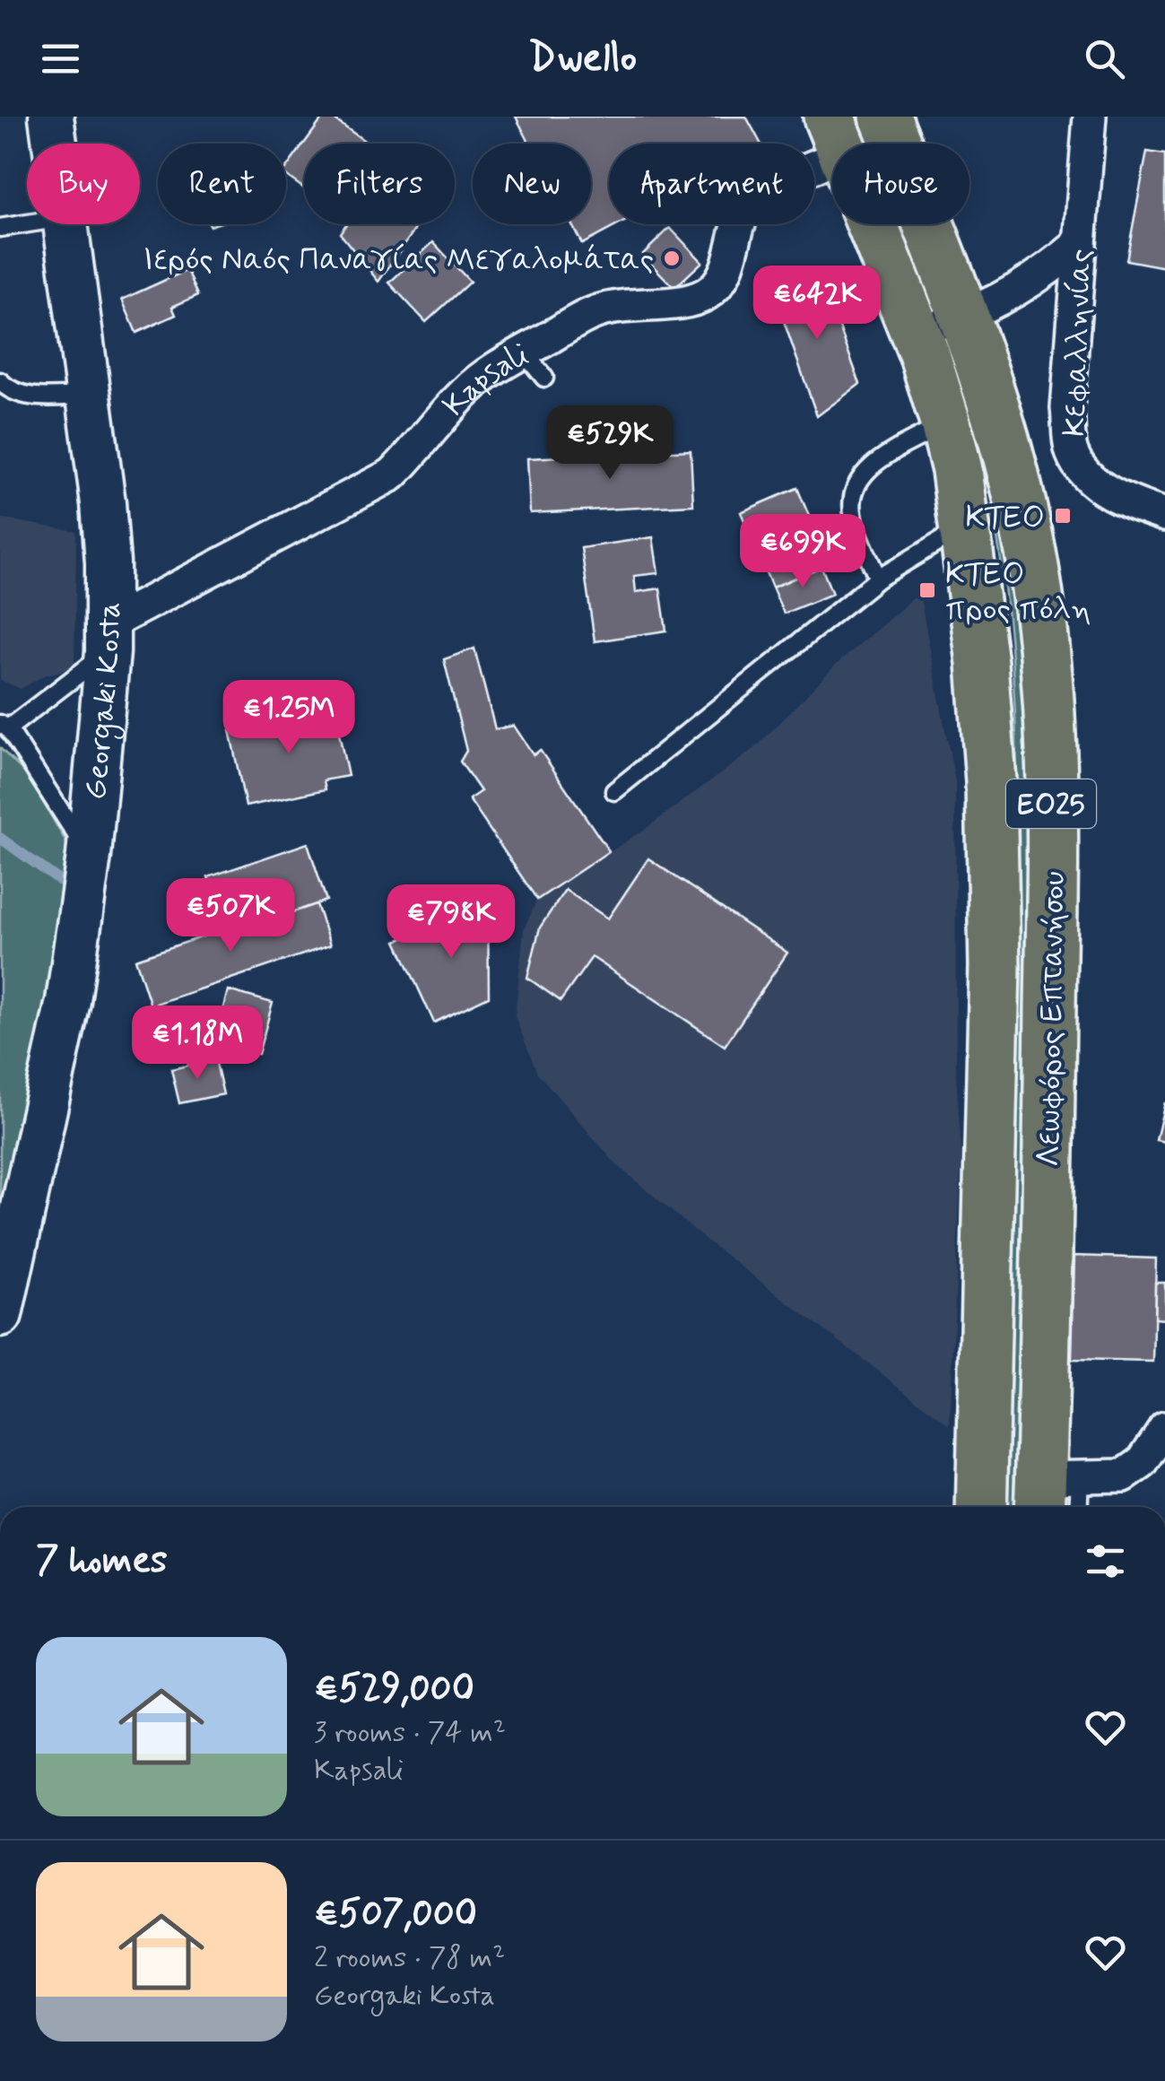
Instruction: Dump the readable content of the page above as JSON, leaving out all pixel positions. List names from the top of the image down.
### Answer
{
  "streets": {
    "main road": ["Georgaki Kosta", "ΕΟ25", "Λεωφόρος Επτανήσου"],
    "street": ["Κεφαλληνίας", "Kapsali"]
  },
  "crossings": [
    ["Kapsali", "Georgaki Kosta"],
    ["Kapsali", "Λεωφόρος Επτανήσου"]
  ],
  "places": {
    "other": ["Ιερός Ναός Παναγίας Μεγαλομάτας"],
    "transit": ["ΚΤΕΟ", "ΚΤΕΟ προς πόλη"]
  },
  "page": {
    "header": "Dwello",
    "chip": [
      "Buy",
      "Rent",
      "Filters",
      "New",
      "Apartment",
      "House"
    ],
    "price": [
      "€642K",
      "€529K",
      "€699K",
      "€1.25M",
      "€507K",
      "€798K",
      "€1.18M"
    ],
    "heading": "7 homes",
    "list": [
      {
        "name": "€529,000",
        "note": "3 rooms · 74 m² · Kapsali"
      },
      {
        "name": "€507,000",
        "note": "2 rooms · 78 m² · Georgaki Kosta"
      }
    ]
  }
}
